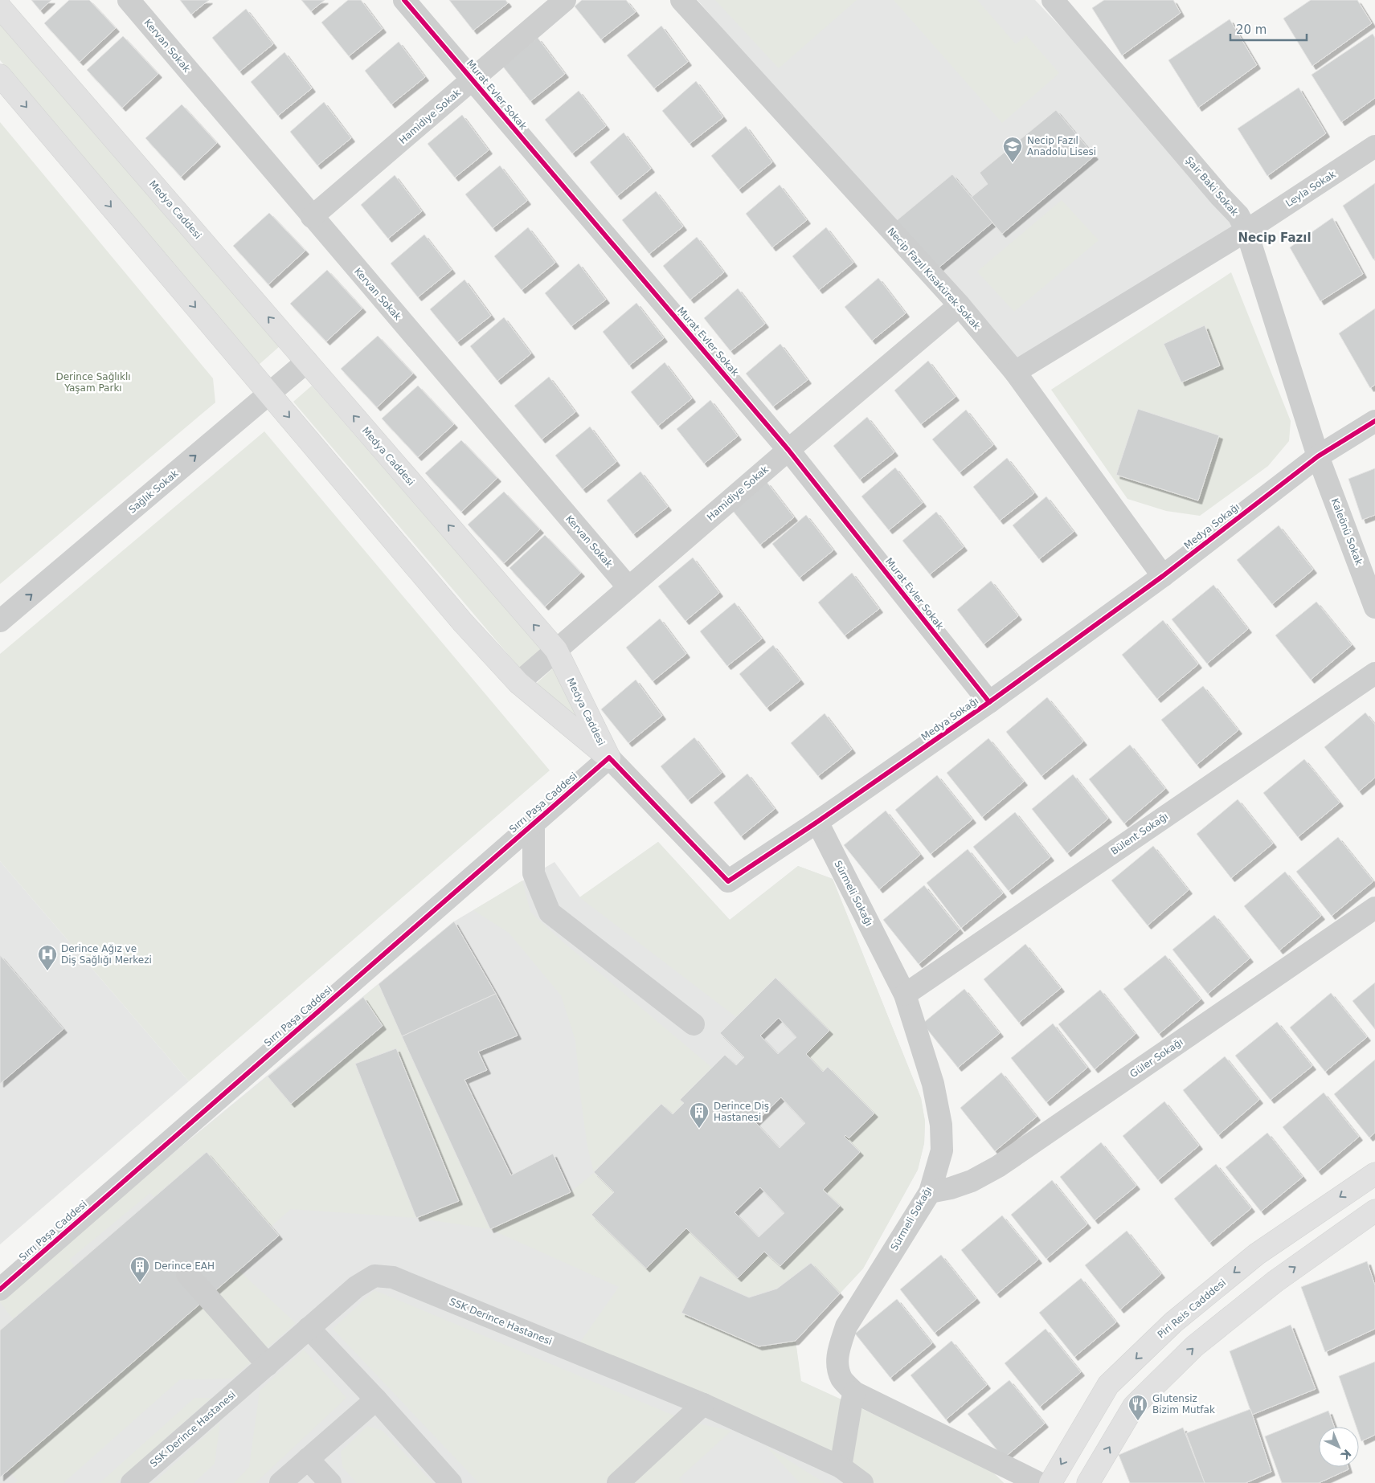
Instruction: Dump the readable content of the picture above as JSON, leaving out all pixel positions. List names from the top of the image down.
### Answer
{
  "streets": {
    "main road": ["Medya Caddesi", "Piri Reis Cadddesi"],
    "street": [
      "Kervan Sokak",
      "Murat Evler Sokak",
      "Hamidiye Sokak",
      "Şair Baki Sokak",
      "Leyla Sokak",
      "Necip Fazıl Kısakürek Sokak",
      "Sağlık Sokak",
      "Medya Sokağı",
      "Kaleönü Sokak",
      "Sırrı Paşa Caddesi",
      "Bülent Sokağı",
      "Sürmeli Sokağı",
      "Güler Sokağı",
      "SSK Derince Hastanesi"
    ]
  },
  "crossings": [
    ["Kervan Sokak", "Hamidiye Sokak"],
    ["Murat Evler Sokak", "Hamidiye Sokak"],
    ["Murat Evler Sokak", "Medya Sokağı"],
    ["Hamidiye Sokak", "Medya Caddesi"],
    ["Hamidiye Sokak", "Necip Fazıl Kısakürek Sokak"],
    ["Şair Baki Sokak", "Leyla Sokak"],
    ["Şair Baki Sokak", "Medya Sokağı"],
    ["Şair Baki Sokak", "Kaleönü Sokak"],
    ["Leyla Sokak", "Necip Fazıl Kısakürek Sokak"],
    ["Medya Caddesi", "Sağlık Sokak"],
    ["Medya Caddesi", "Medya Sokağı"],
    ["Medya Caddesi", "Sırrı Paşa Caddesi"],
    ["Necip Fazıl Kısakürek Sokak", "Medya Sokağı"],
    ["Medya Sokağı", "Kaleönü Sokak"],
    ["Medya Sokağı", "Sırrı Paşa Caddesi"],
    ["Medya Sokağı", "Sürmeli Sokağı"],
    ["Bülent Sokağı", "Sürmeli Sokağı"],
    ["Sürmeli Sokağı", "Güler Sokağı"]
  ],
  "one_way": ["Sağlık Sokak"],
  "districts": ["Necip Fazıl"],
  "parks": ["Derince Sağlıklı Yaşam Parkı"],
  "places": {
    "school or university": ["Necip Fazıl Anadolu Lisesi"],
    "hospital": ["Derince Ağız ve Diş Sağlığı Merkezi"],
    "building": ["Derince Diş Hastanesi", "Derince EAH"],
    "restaurant": ["Glutensiz Bizim Mutfak"]
  },
  "scale_bar": "20 m",
  "north": "bottom right"
}
